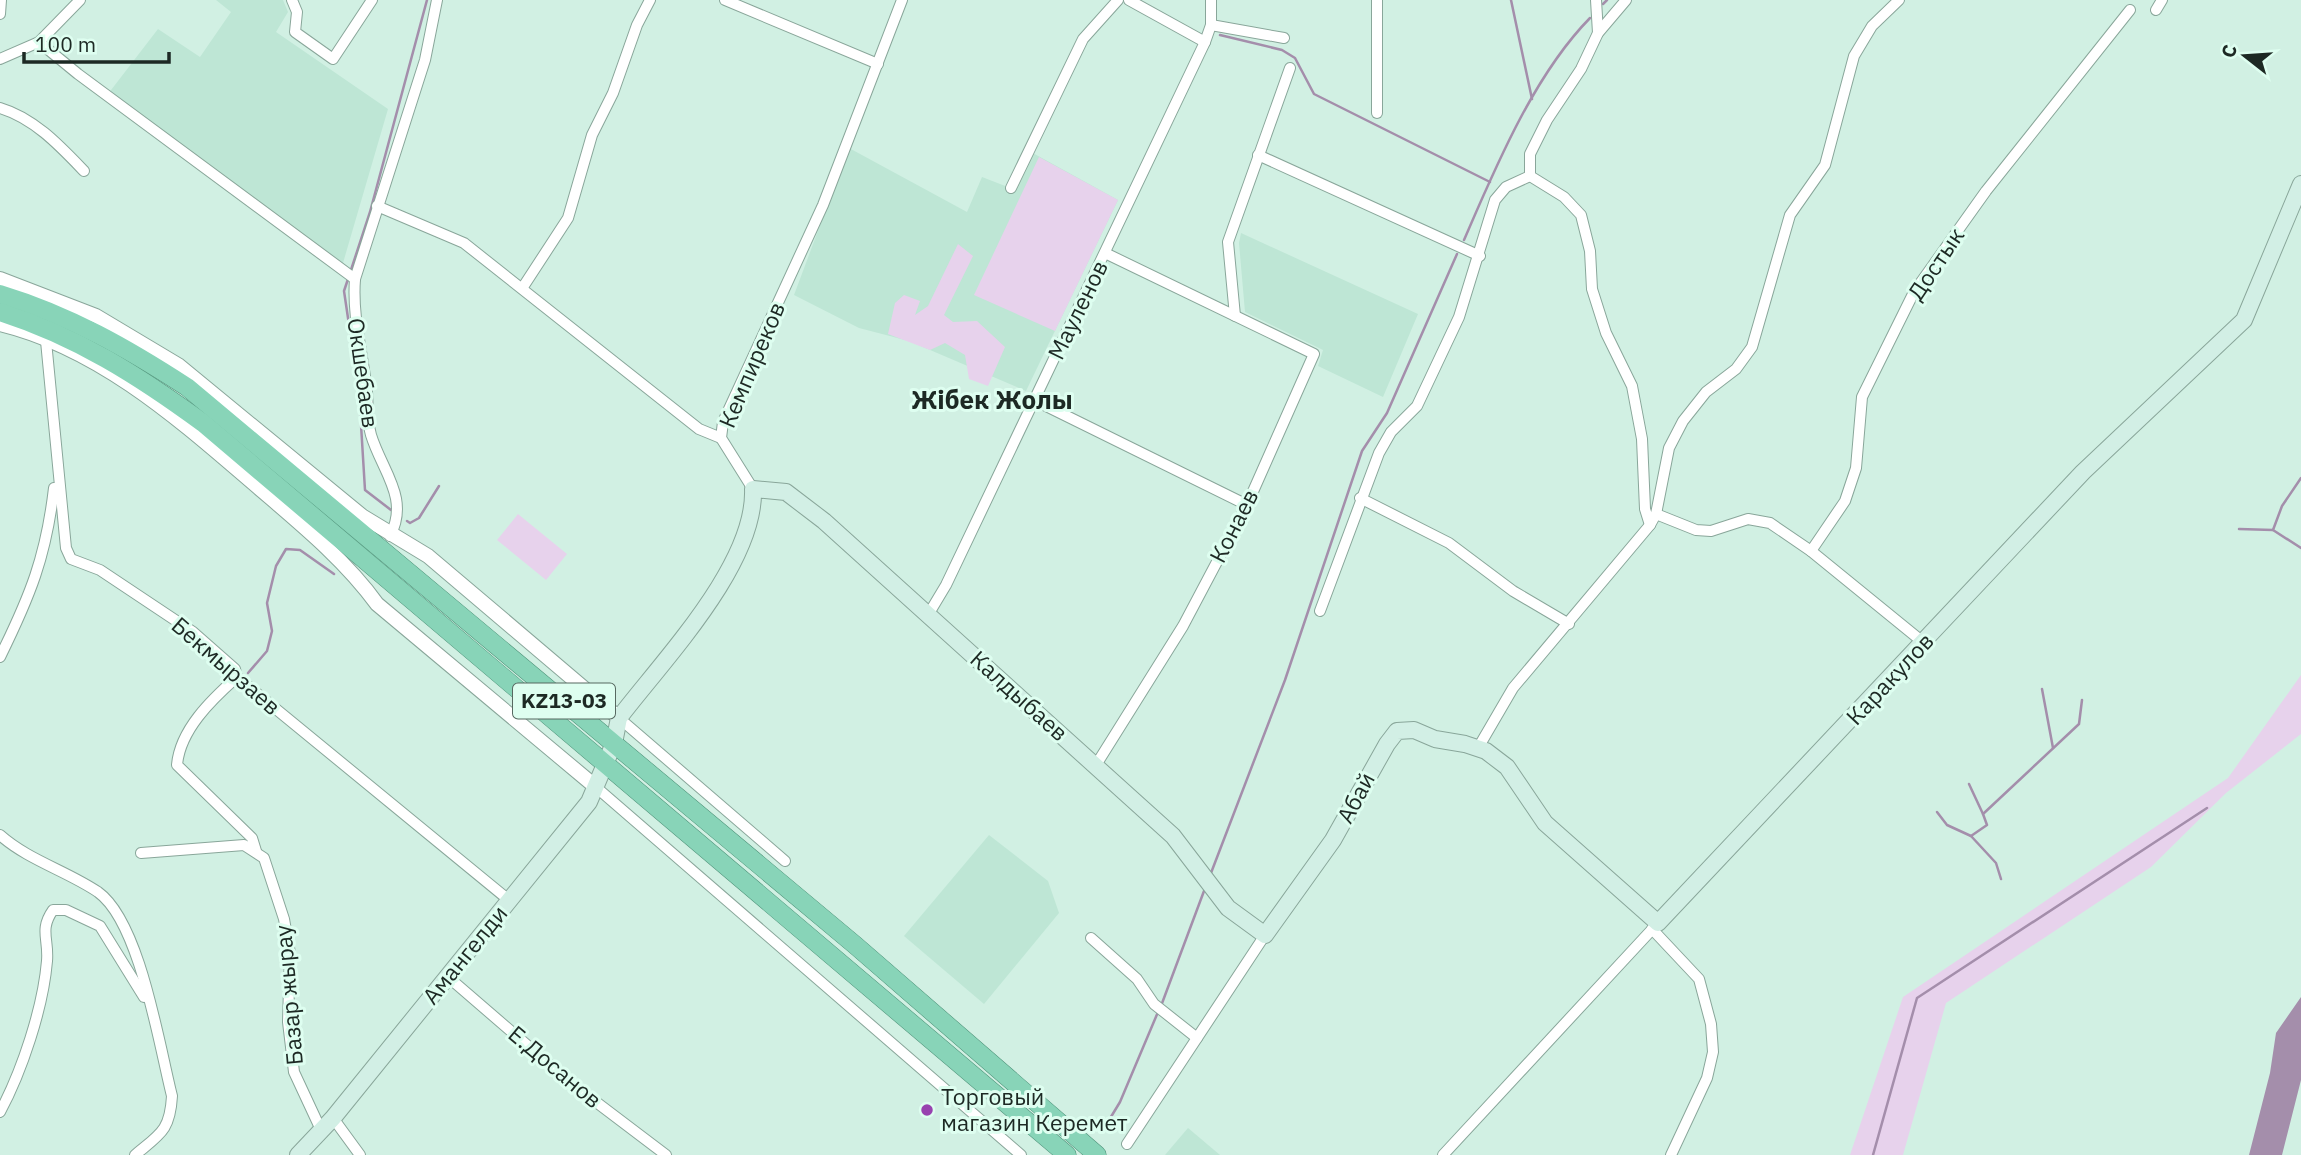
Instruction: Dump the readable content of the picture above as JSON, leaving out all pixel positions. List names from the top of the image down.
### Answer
{
  "streets": {
    "highway": ["KZ13-03"],
    "main road": [
      "Каракулов",
      "Калдыбаев",
      "Абай",
      "Амангелди"
    ],
    "street": [
      "Достык",
      "Мауленов",
      "Кемпиреков",
      "Окшебаев",
      "Конаев",
      "Бекмырзаев",
      "Базар жырау",
      "Е.Досанов"
    ]
  },
  "crossings": [
    ["Мауленов", "Конаев"],
    ["Мауленов", "Калдыбаев"],
    ["Кемпиреков", "Калдыбаев"],
    ["Конаев", "Калдыбаев"],
    ["Бекмырзаев", "Амангелди"],
    ["Бекмырзаев", "Базар жырау"],
    ["Каракулов", "Абай"],
    ["Калдыбаев", "Абай"],
    ["KZ13-03", "Амангелди"],
    ["Амангелди", "Базар жырау"],
    ["Амангелди", "Е.Досанов"]
  ],
  "districts": ["Жібек Жолы"],
  "places": ["Торговый магазин Керемет"],
  "scale_bar": "100 m",
  "north": "left"
}
